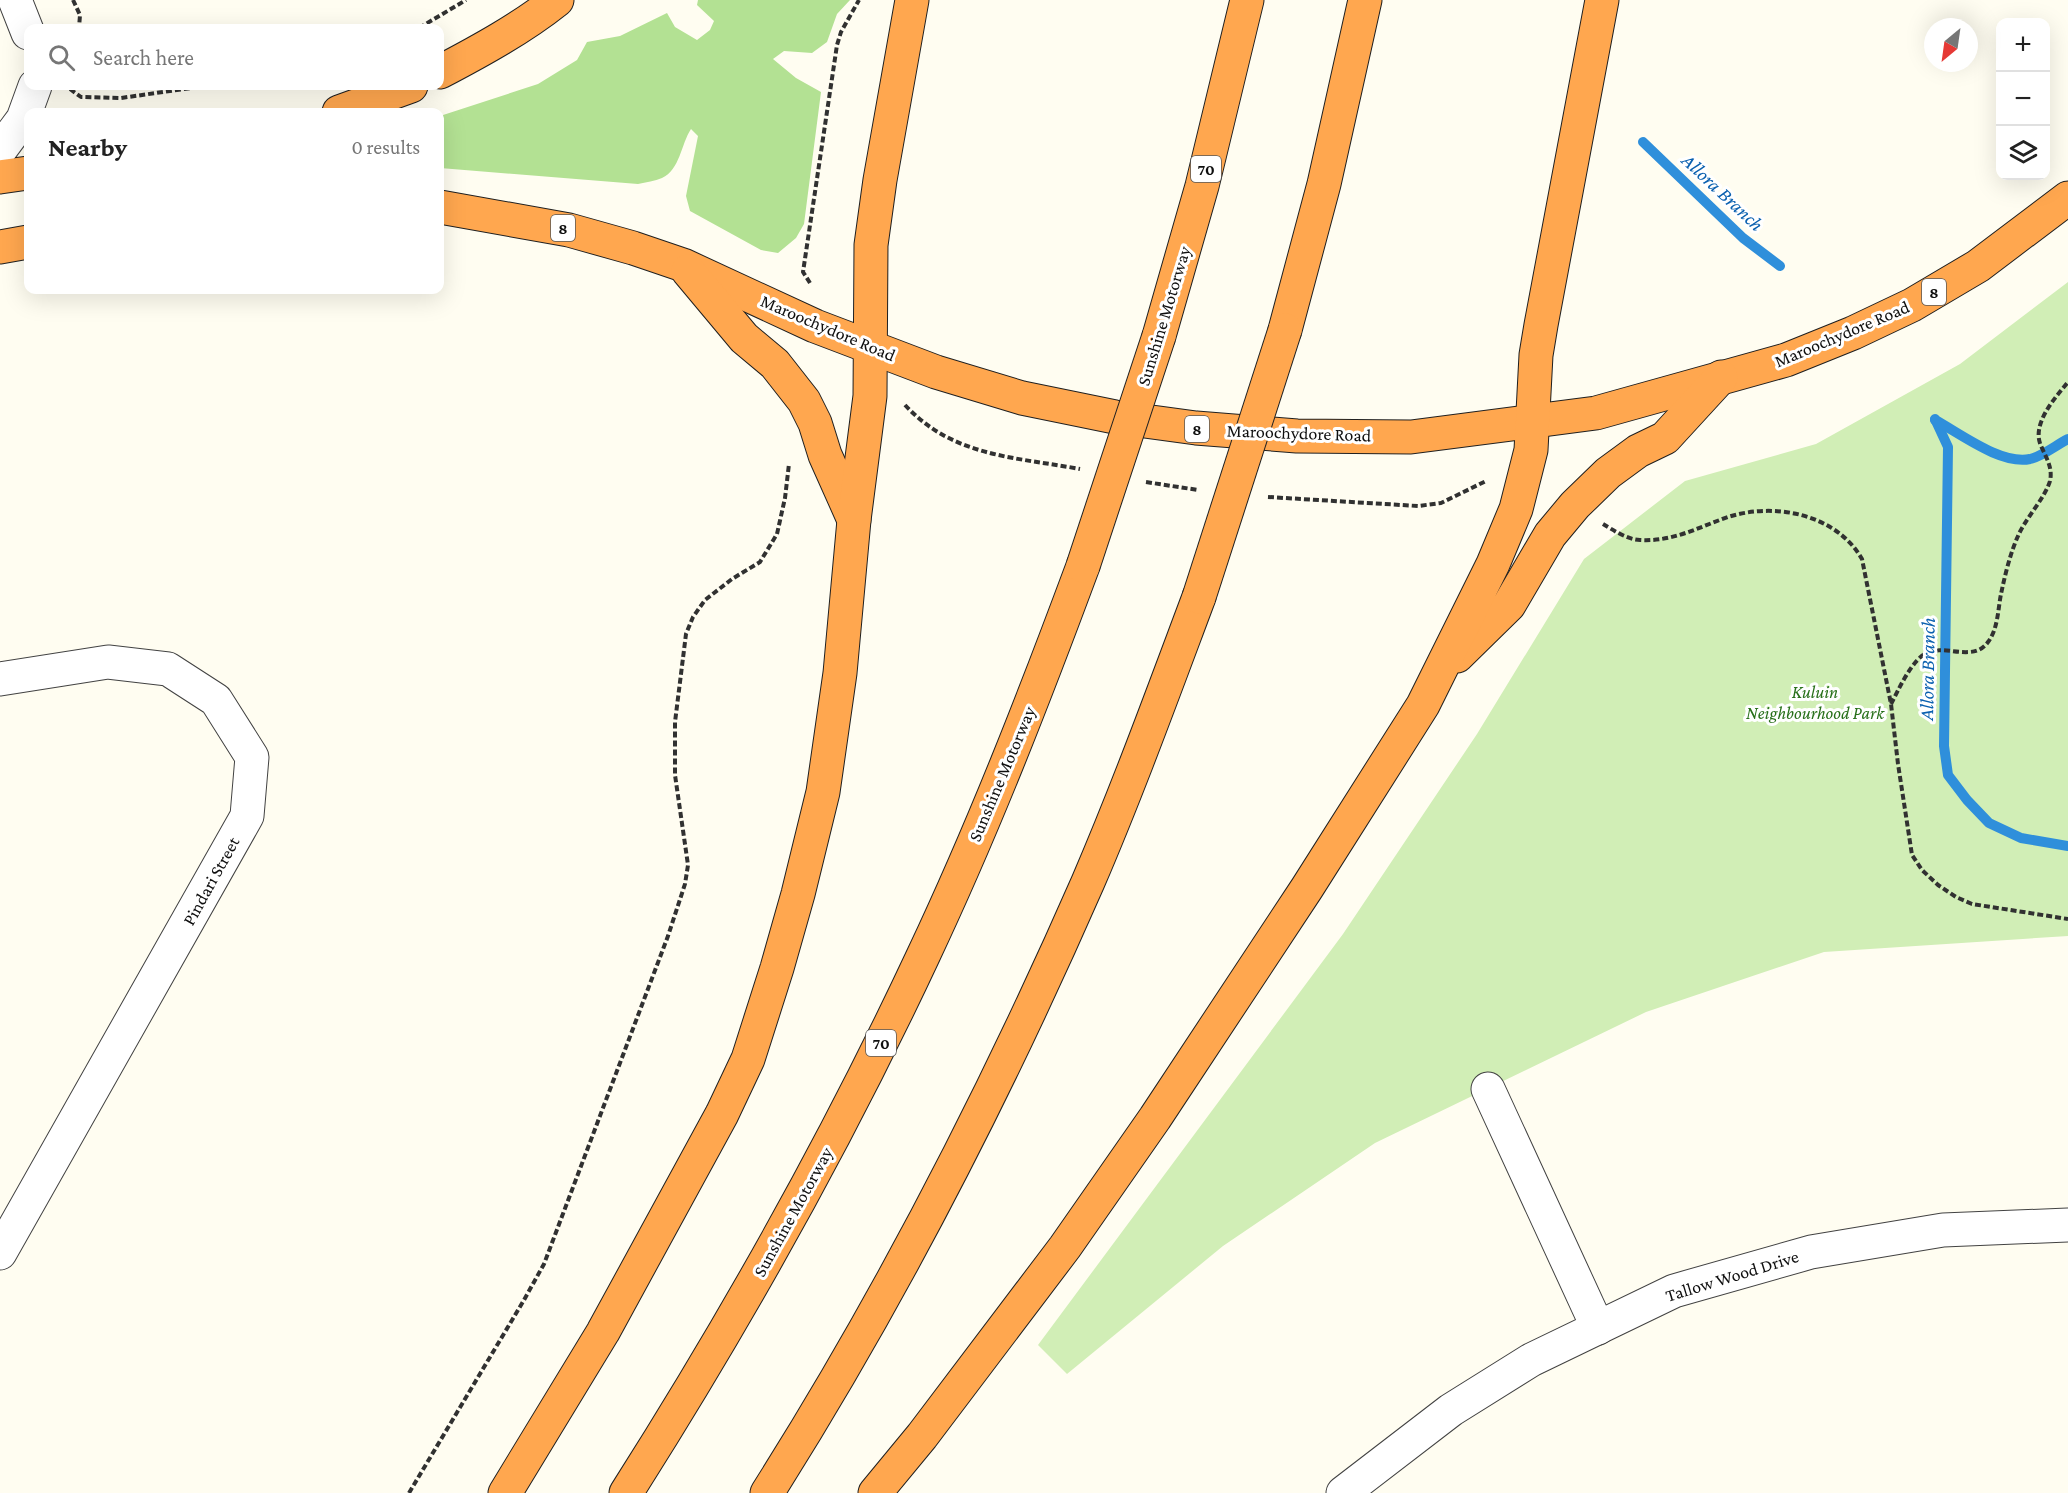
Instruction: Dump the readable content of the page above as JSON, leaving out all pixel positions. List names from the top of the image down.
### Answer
{
  "streets": {
    "highway": [
      "70",
      "8",
      "Sunshine Motorway",
      "Maroochydore Road"
    ],
    "street": ["Pindari Street", "Tallow Wood Drive"]
  },
  "water": ["Allora Branch"],
  "parks": ["Kuluin Neighbourhood Park"],
  "north": "bottom left",
  "page": {
    "map_buttons": ["+", "−"],
    "search": "Search here",
    "heading": ["Nearby", "0 results"]
  }
}
